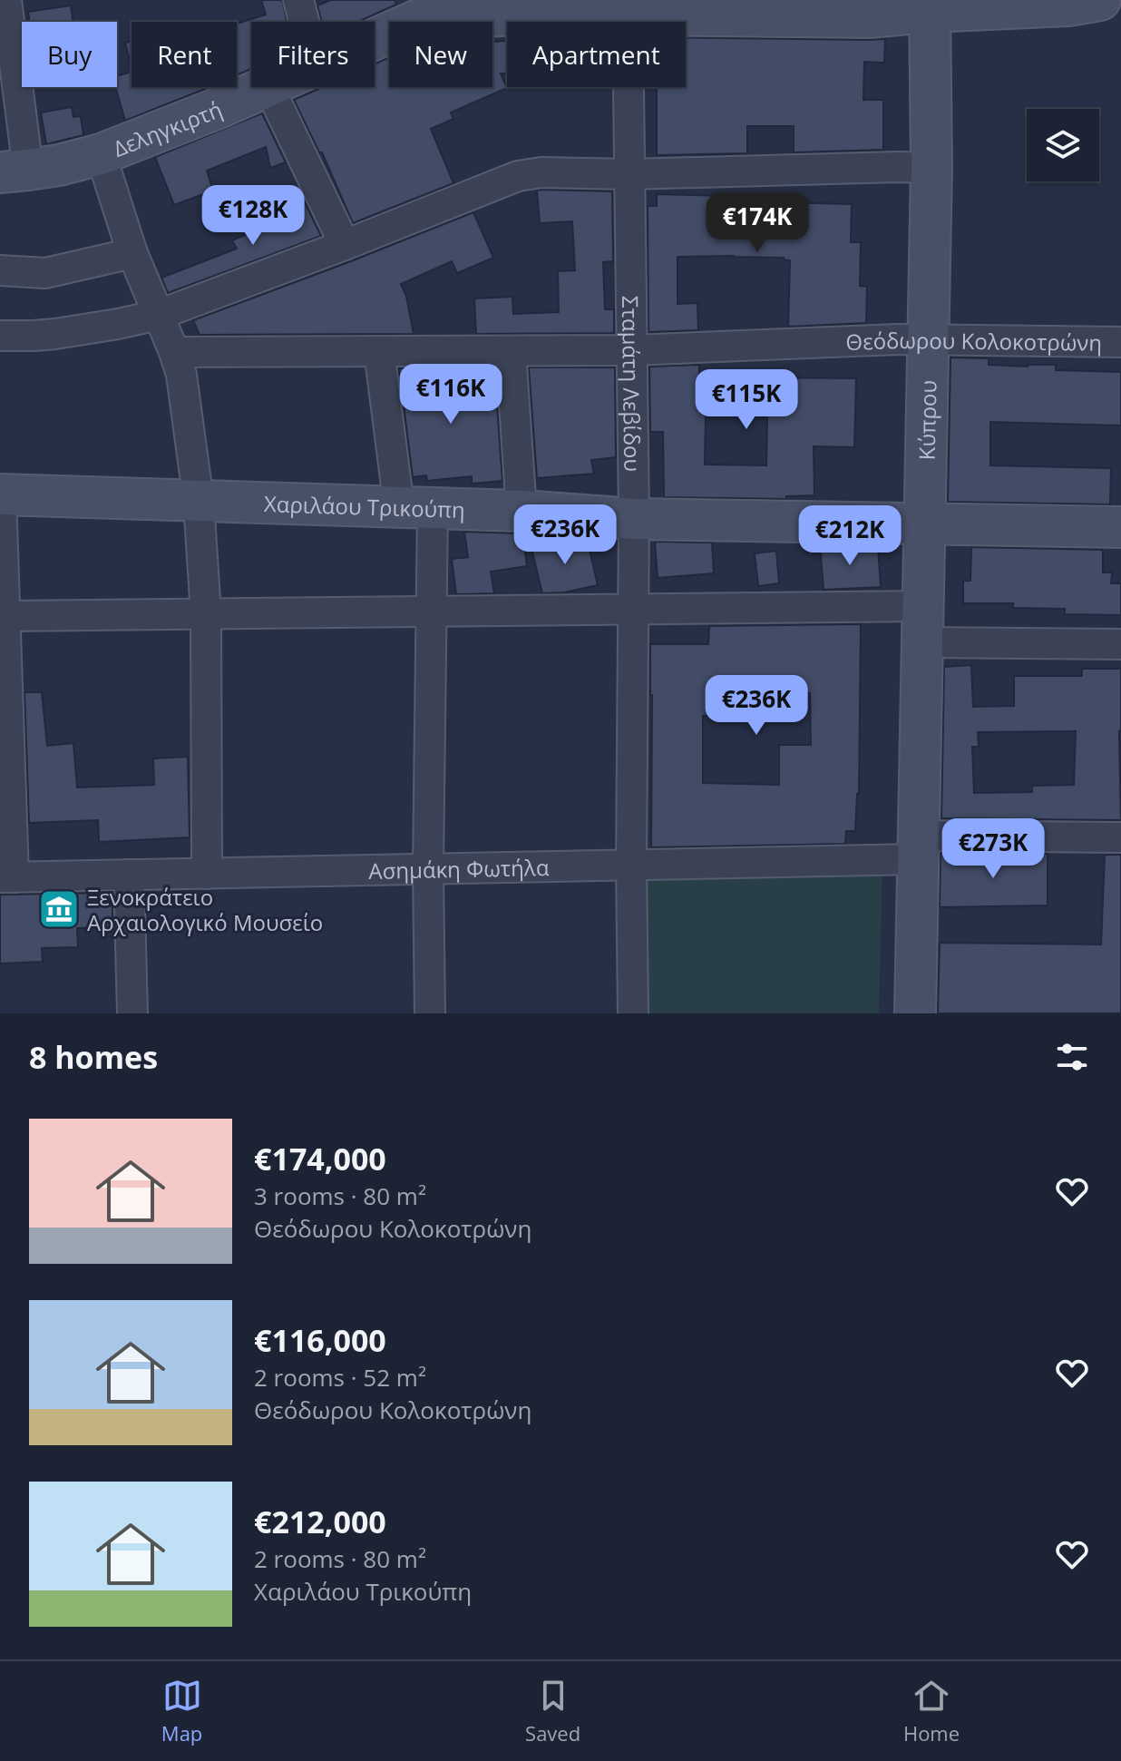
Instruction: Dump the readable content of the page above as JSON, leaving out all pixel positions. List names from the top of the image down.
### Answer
{
  "streets": {
    "street": [
      "Δεληγκιρτή",
      "Θεόδωρου Κολοκοτρώνη",
      "Σταμάτη Λεβίδου",
      "Κύπρου",
      "Χαριλάου Τρικούπη",
      "Ασημάκη Φωτήλα"
    ]
  },
  "crossings": [
    ["Δεληγκιρτή", "Σταμάτη Λεβίδου"],
    ["Δεληγκιρτή", "Κύπρου"],
    ["Θεόδωρου Κολοκοτρώνη", "Σταμάτη Λεβίδου"],
    ["Θεόδωρου Κολοκοτρώνη", "Κύπρου"],
    ["Σταμάτη Λεβίδου", "Χαριλάου Τρικούπη"],
    ["Σταμάτη Λεβίδου", "Ασημάκη Φωτήλα"],
    ["Κύπρου", "Χαριλάου Τρικούπη"],
    ["Κύπρου", "Ασημάκη Φωτήλα"]
  ],
  "places": {
    "museum": ["Ξενοκράτειο Αρχαιολογικό Μουσείο"]
  },
  "page": {
    "chip": [
      "Buy",
      "Rent",
      "Filters",
      "New",
      "Apartment"
    ],
    "price": [
      "€128K",
      "€174K",
      "€116K",
      "€115K",
      "€236K",
      "€212K",
      "€236K",
      "€273K"
    ],
    "heading": "8 homes",
    "list": [
      {
        "name": "€174,000",
        "note": "3 rooms · 80 m² · Θεόδωρου Κολοκοτρώνη"
      },
      {
        "name": "€116,000",
        "note": "2 rooms · 52 m² · Θεόδωρου Κολοκοτρώνη"
      },
      {
        "name": "€212,000",
        "note": "2 rooms · 80 m² · Χαριλάου Τρικούπη"
      }
    ],
    "tabs": ["Map", "Saved", "Home"]
  }
}
